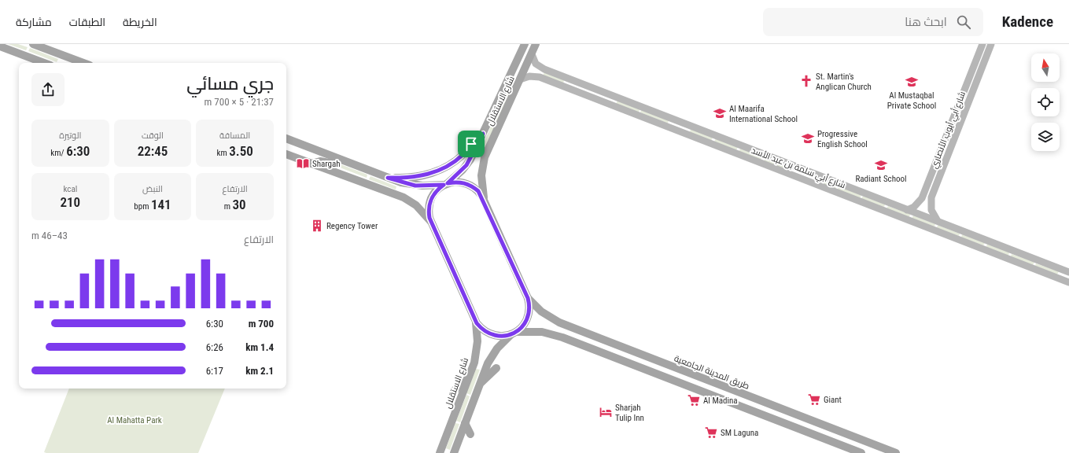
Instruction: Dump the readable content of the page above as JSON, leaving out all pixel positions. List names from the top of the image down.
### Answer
{
  "streets": {
    "main road": ["شارع الاستقلال", "طريق المدينة الجامعية"],
    "street": ["شارع أبي أيوب الأنصاري", "شارع أبي سلمة بن عبد الأسد"]
  },
  "crossings": [
    ["شارع الاستقلال", "شارع أبي سلمة بن عبد الأسد"],
    ["شارع أبي أيوب الأنصاري", "شارع أبي سلمة بن عبد الأسد"]
  ],
  "parks": ["Al Mahatta Park"],
  "places": {
    "church": ["St. Martin's Anglican Church"],
    "school or university": [
      "Al Mustaqbal Private School",
      "Al Maarifa International School",
      "Progressive English School",
      "Radiant School"
    ],
    "library": ["Shargah"],
    "building": ["Regency Tower"],
    "supermarket": ["Giant", "Al Madina", "SM Laguna"],
    "hotel": ["Sharjah Tulip Inn"]
  },
  "north": "top",
  "page": {
    "header": "Kadence",
    "search": "ابحث هنا",
    "nav": ["الخريطة", "الطبقات", "مشاركة"],
    "heading": ["جري مسائي", "21:37 · 5 × 700 m"],
    "stats": [
      ["المسافة", "3.50 km"],
      ["الوقت", "22:45"],
      ["الوتيرة", "6:30 /km"],
      ["الارتفاع", "30 m"],
      ["النبض", "141 bpm"],
      ["kcal", "210"]
    ],
    "chart": ["الارتفاع", "43–46 m"],
    "list": [
      {
        "name": "700 m",
        "note": "6:30"
      },
      {
        "name": "1.4 km",
        "note": "6:26"
      },
      {
        "name": "2.1 km",
        "note": "6:17"
      }
    ]
  }
}
